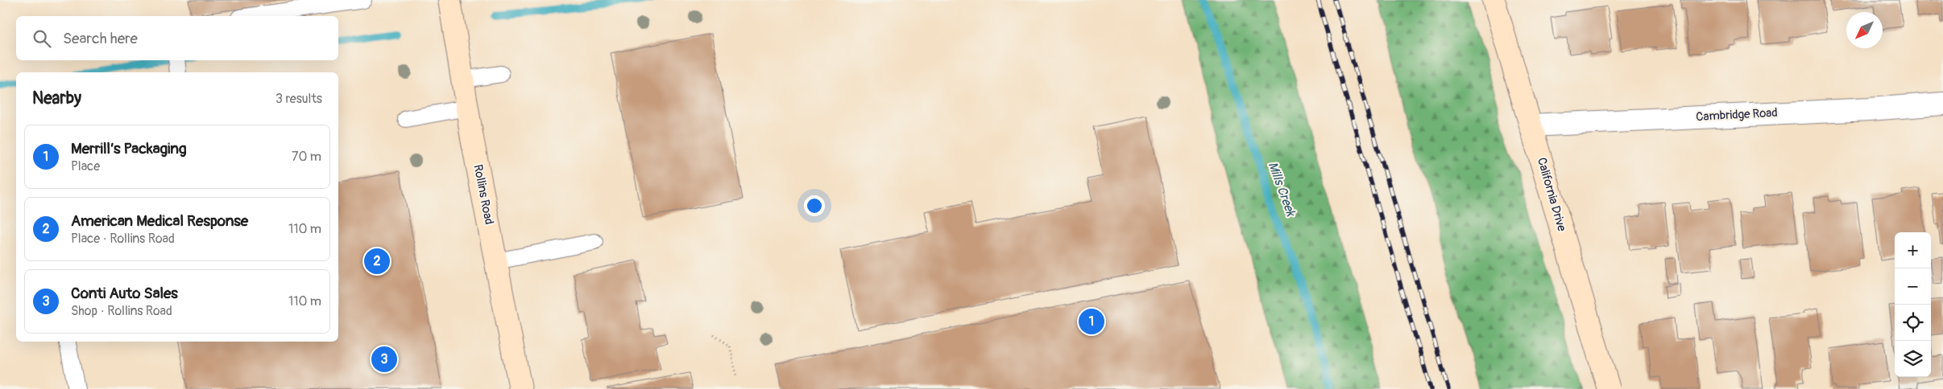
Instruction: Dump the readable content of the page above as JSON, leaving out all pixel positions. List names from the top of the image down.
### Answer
{
  "streets": {
    "main road": ["Rollins Road", "California Drive"],
    "street": ["Cambridge Road"]
  },
  "crossings": [
    ["Cambridge Road", "California Drive"]
  ],
  "water": ["Mills Creek"],
  "north": "bottom left",
  "page": {
    "search": "Search here",
    "heading": ["Nearby", "3 results"],
    "list": [
      {
        "mark": "1",
        "name": "Merrill’s Packaging",
        "note": "Place",
        "value": "70 m"
      },
      {
        "mark": "2",
        "name": "American Medical Response",
        "note": "Place · Rollins Road",
        "value": "110 m"
      },
      {
        "mark": "3",
        "name": "Conti Auto Sales",
        "note": "Shop · Rollins Road",
        "value": "110 m"
      }
    ],
    "map_buttons": ["+", "−"],
    "pins": ["2", "1", "3"]
  }
}
